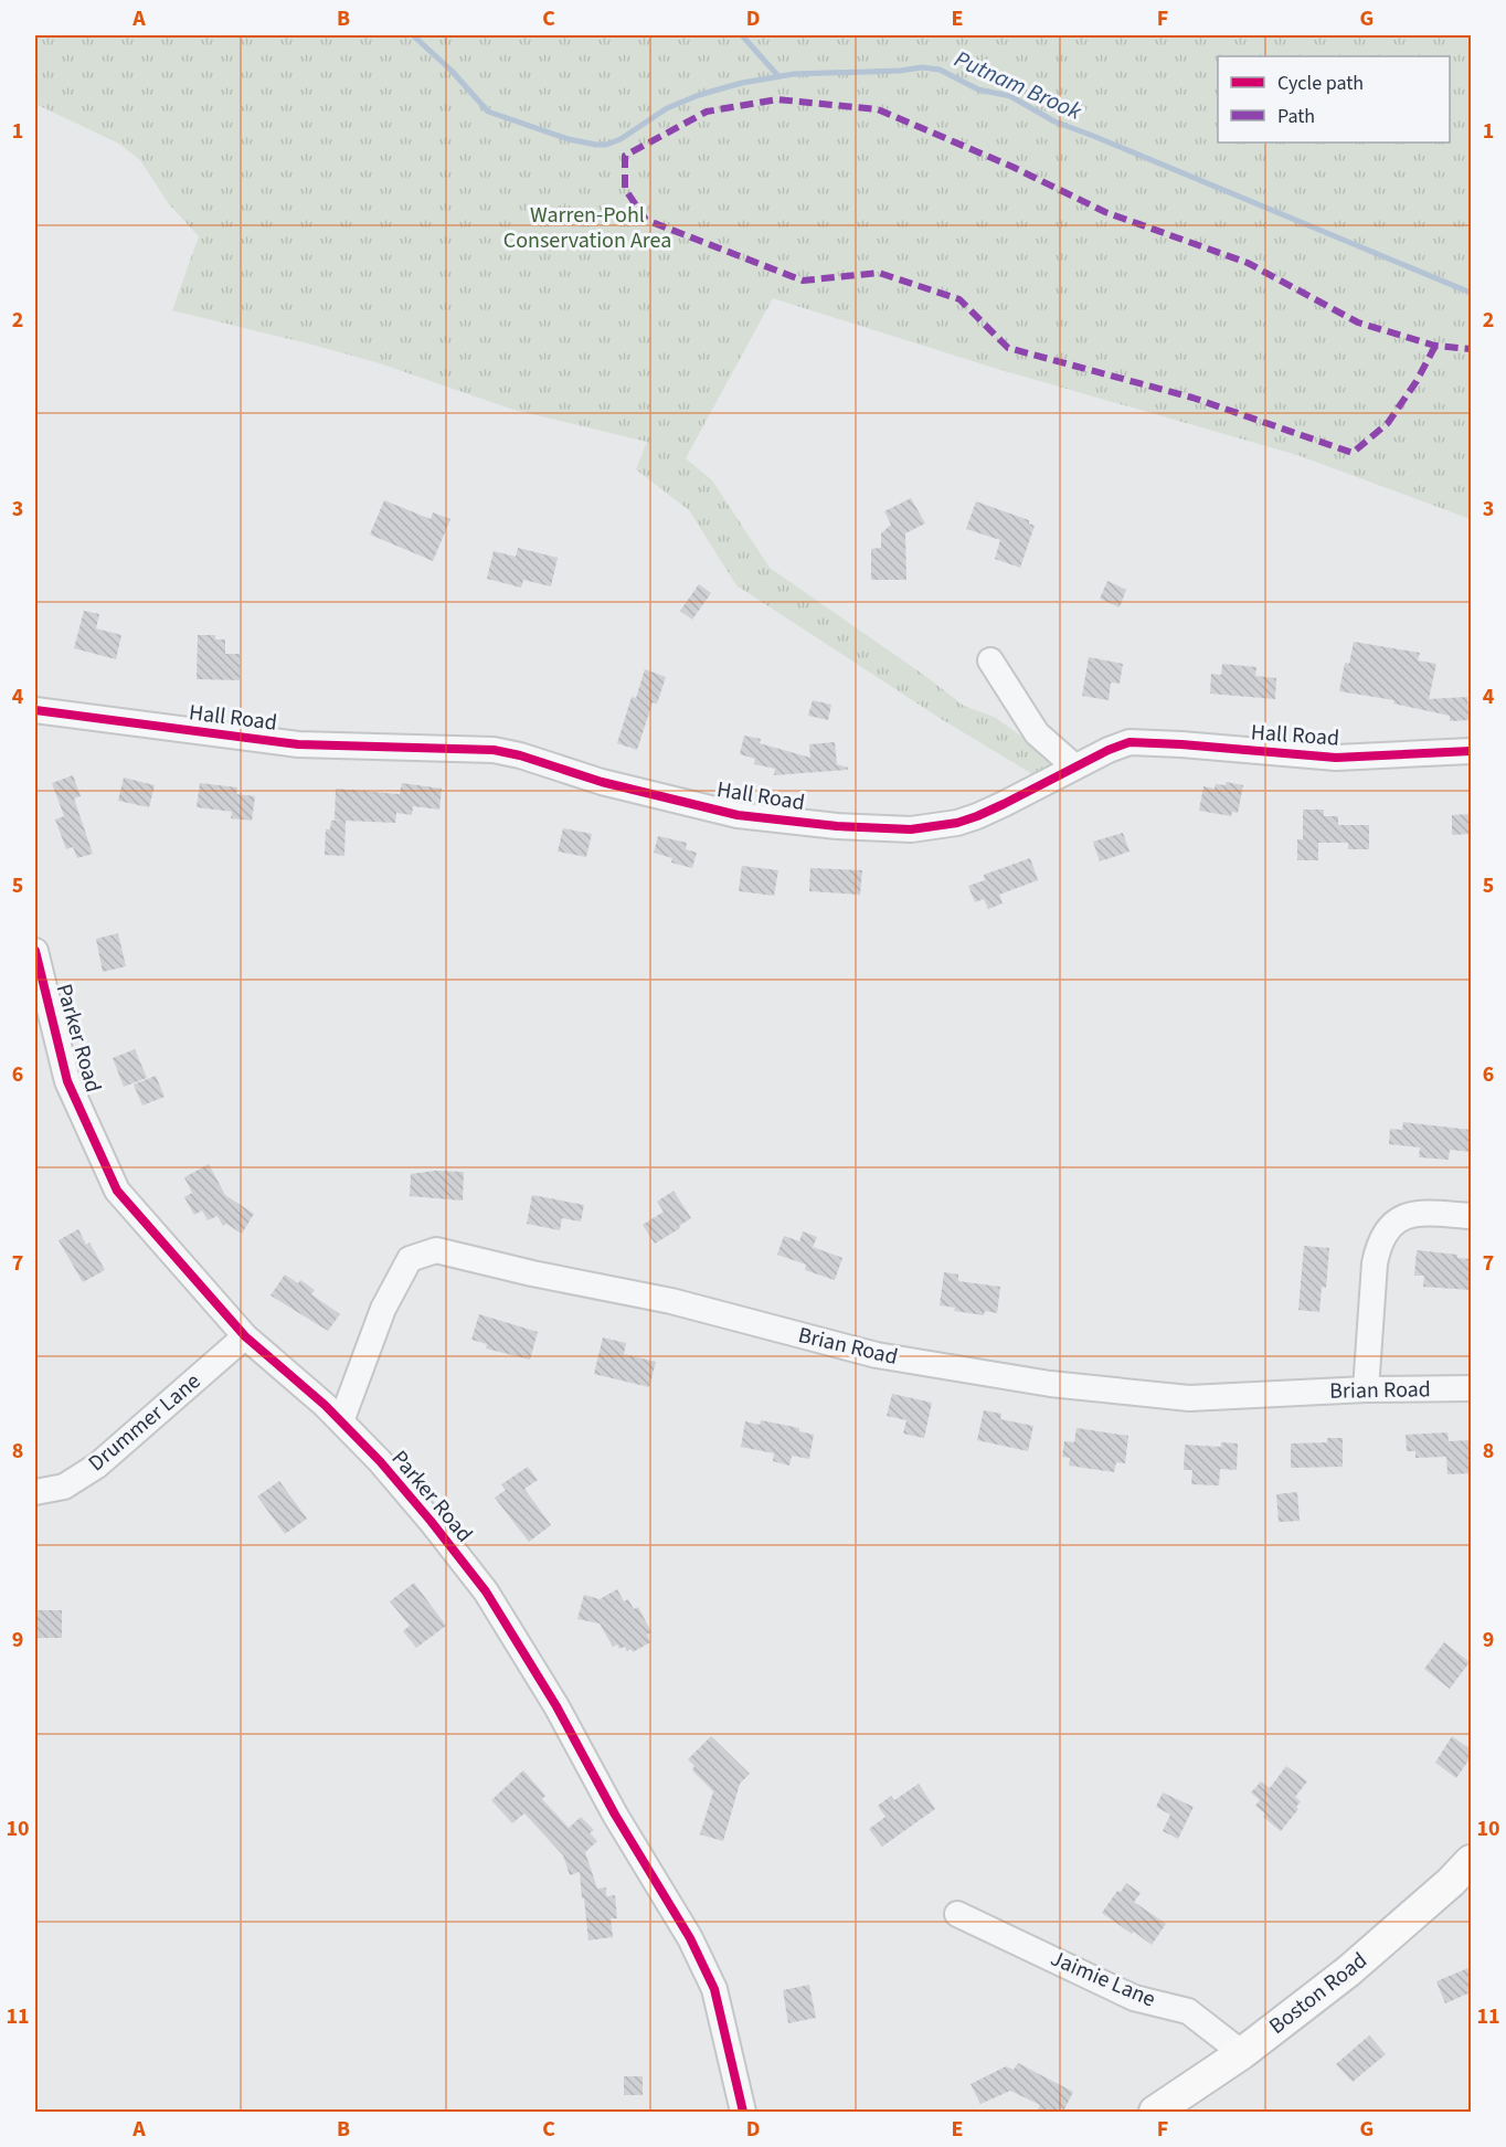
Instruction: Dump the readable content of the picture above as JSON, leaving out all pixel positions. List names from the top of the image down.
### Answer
{
  "streets": {
    "main road": ["Boston Road"],
    "street": [
      "Hall Road",
      "Parker Road",
      "Brian Road",
      "Drummer Lane",
      "Jaimie Lane"
    ]
  },
  "crossings": [
    ["Parker Road", "Brian Road"],
    ["Parker Road", "Drummer Lane"],
    ["Jaimie Lane", "Boston Road"]
  ],
  "water": ["Putnam Brook"],
  "parks": ["Warren-Pohl Conservation Area"],
  "legend": ["Cycle path", "Path"],
  "grid": {
    "columns": [
      "A",
      "B",
      "C",
      "D",
      "E",
      "F",
      "G"
    ],
    "rows": [
      "1",
      "2",
      "3",
      "4",
      "5",
      "6",
      "7",
      "8",
      "9",
      "10",
      "11"
    ]
  }
}
